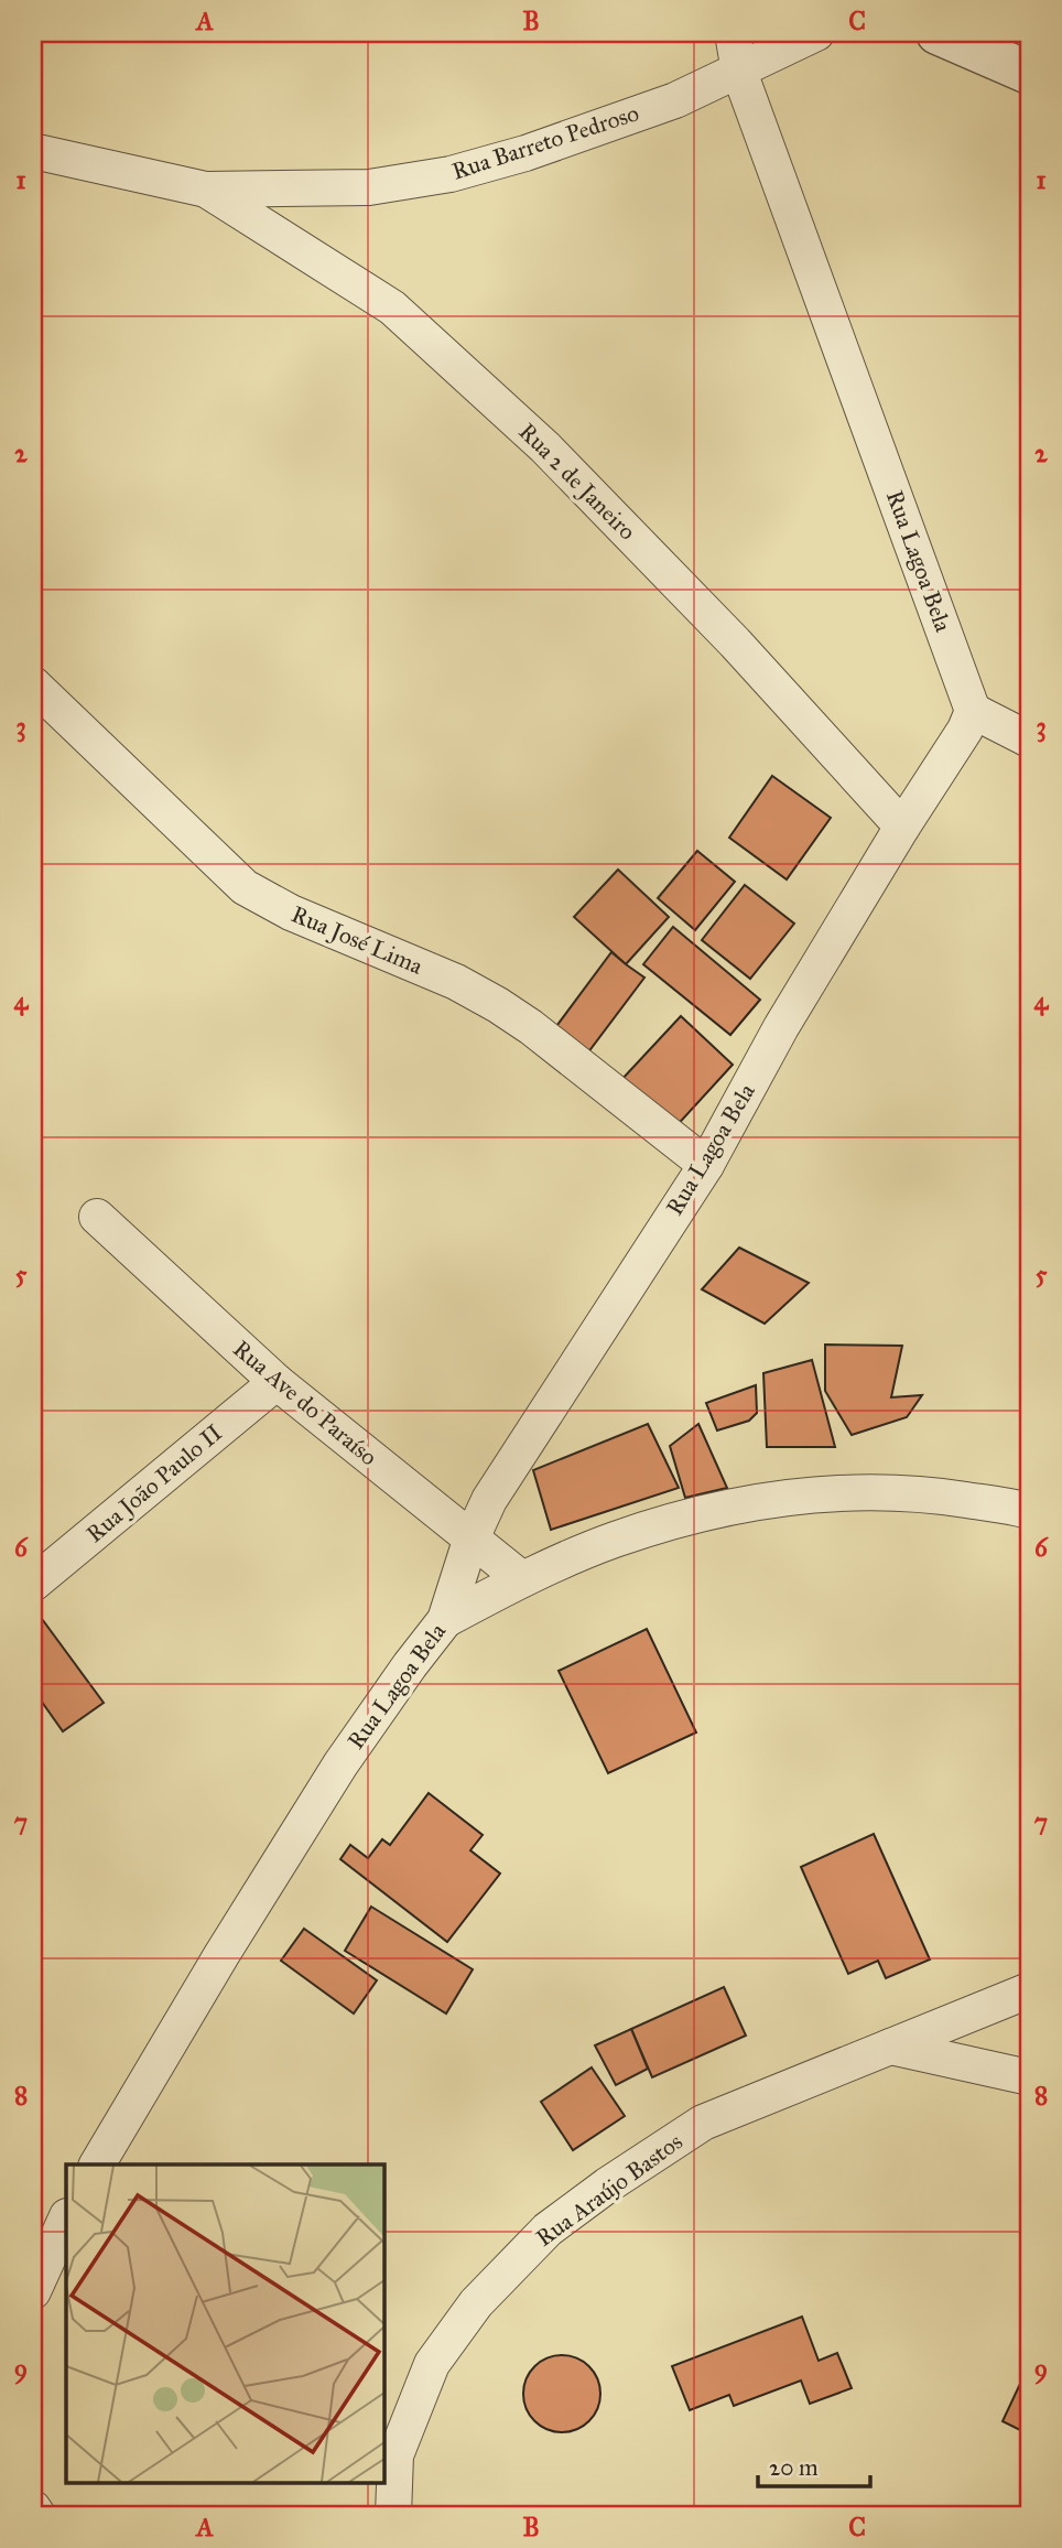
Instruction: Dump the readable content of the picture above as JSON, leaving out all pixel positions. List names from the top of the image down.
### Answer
{
  "streets": {
    "street": [
      "Rua Barreto Pedroso",
      "Rua 2 de Janeiro",
      "Rua Lagoa Bela",
      "Rua José Lima",
      "Rua Ave do Paraíso",
      "Rua João Paulo II",
      "Rua Araújo Bastos"
    ]
  },
  "crossings": [
    ["Rua Barreto Pedroso", "Rua 2 de Janeiro"],
    ["Rua Barreto Pedroso", "Rua Lagoa Bela"],
    ["Rua 2 de Janeiro", "Rua Lagoa Bela"],
    ["Rua Lagoa Bela", "Rua José Lima"],
    ["Rua Lagoa Bela", "Rua Ave do Paraíso"],
    ["Rua Ave do Paraíso", "Rua João Paulo II"]
  ],
  "scale_bar": "20 m",
  "grid": {
    "columns": ["A", "B", "C"],
    "rows": [
      "1",
      "2",
      "3",
      "4",
      "5",
      "6",
      "7",
      "8",
      "9"
    ]
  }
}
